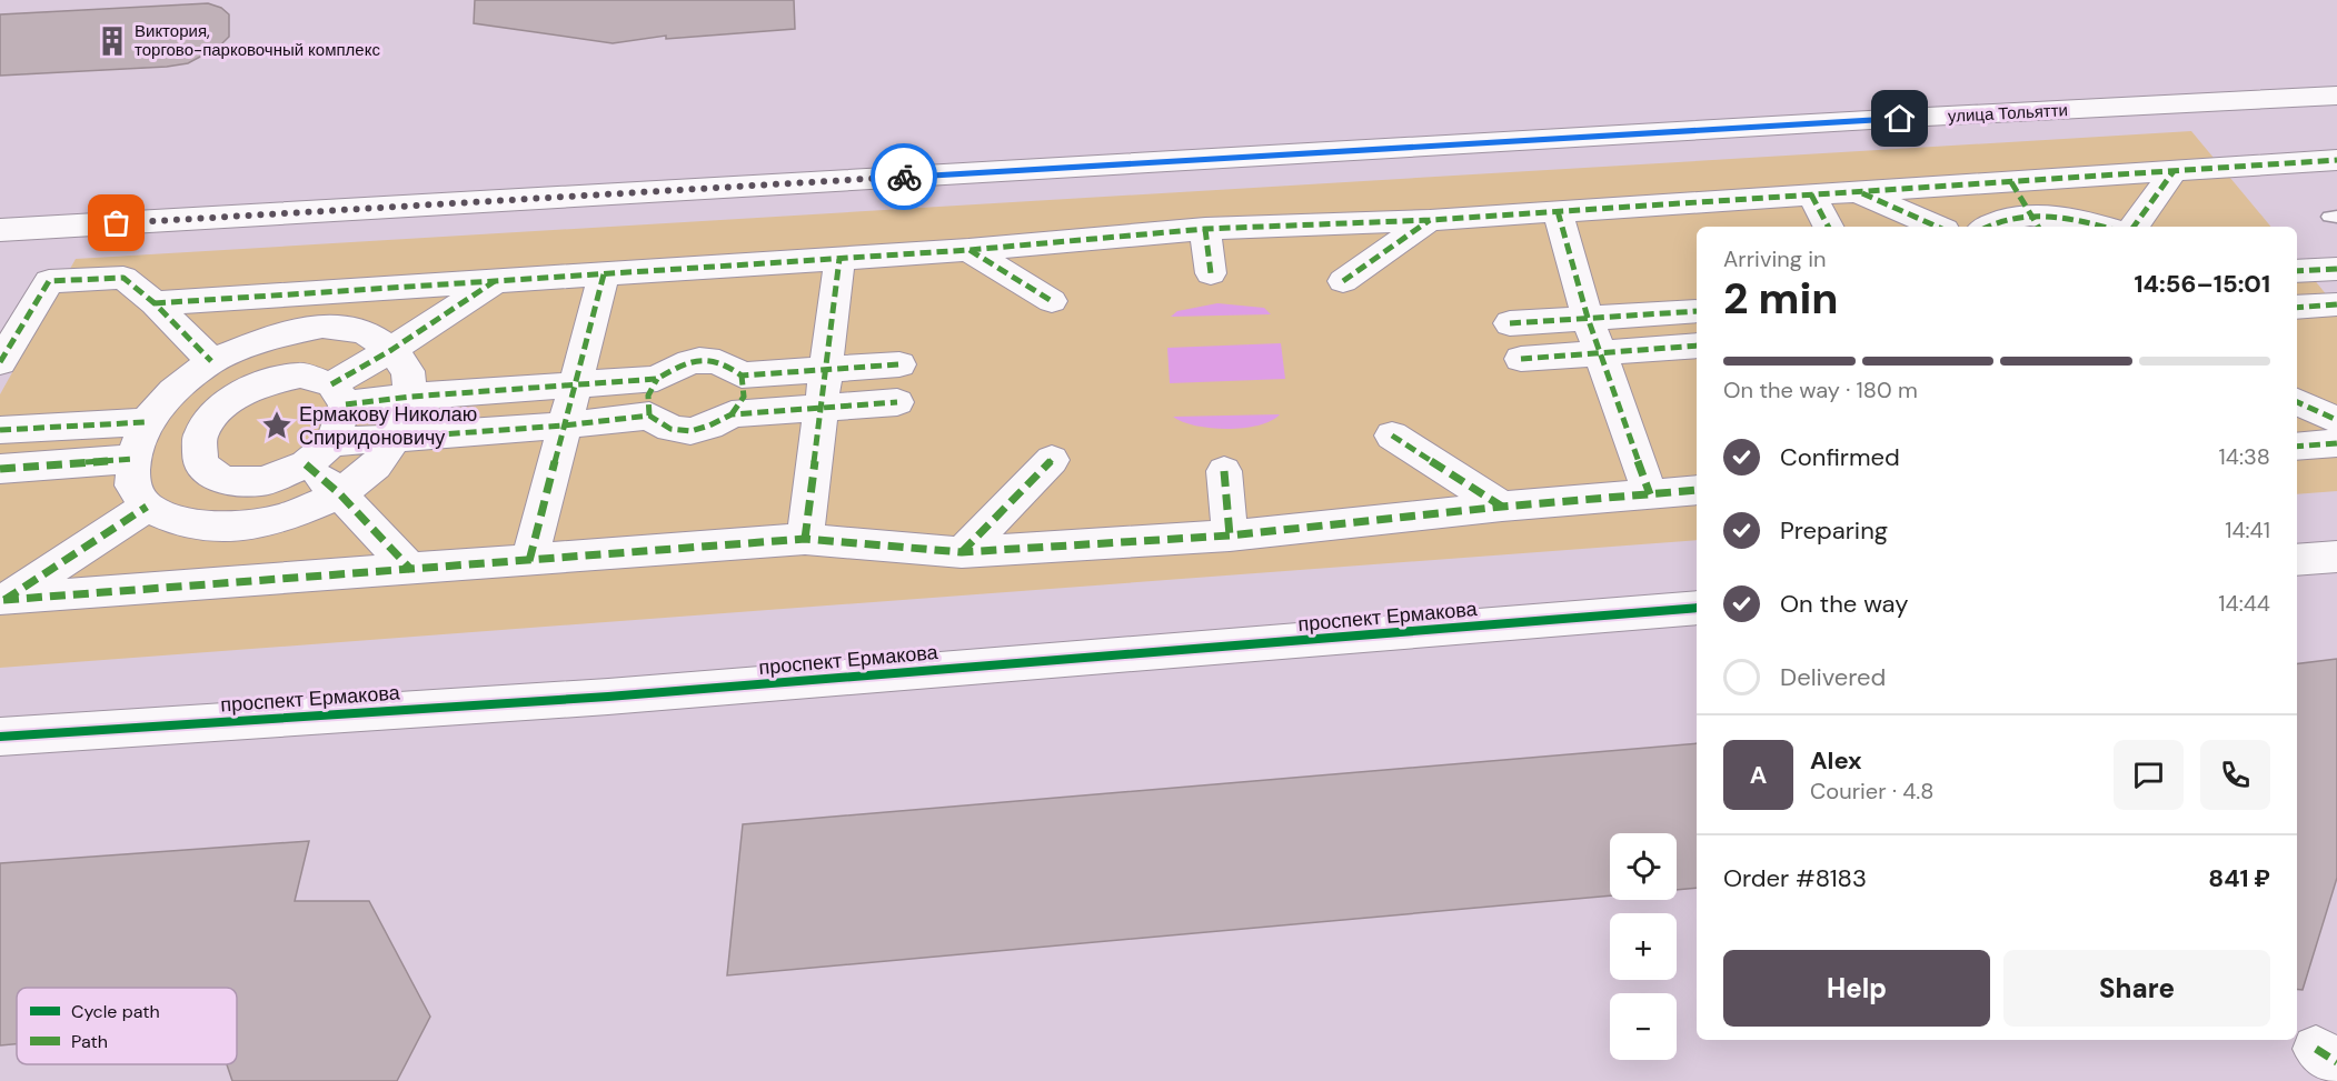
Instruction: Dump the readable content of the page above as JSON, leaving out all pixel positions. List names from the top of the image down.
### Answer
{
  "streets": {
    "street": ["улица Тольятти", "проспект Ермакова"]
  },
  "places": {
    "building": ["Виктория, торгово-парковочный комплекс"],
    "place": ["Ермакову Николаю Спиридоновичу"]
  },
  "legend": ["Cycle path", "Path"],
  "page": {
    "heading": ["2 min", "Arriving in", "14:56–15:01"],
    "panel": [
      "Alex",
      "Courier · 4.8",
      "Order #8183",
      "841 ₽"
    ],
    "bar": "On the way · 180 m",
    "list": [
      ["Confirmed", "14:38"],
      ["Preparing", "14:41"],
      ["On the way", "14:44"],
      "Delivered"
    ],
    "round": "A",
    "map_buttons": ["+", "−"],
    "buttons": ["Help", "Share"]
  }
}
